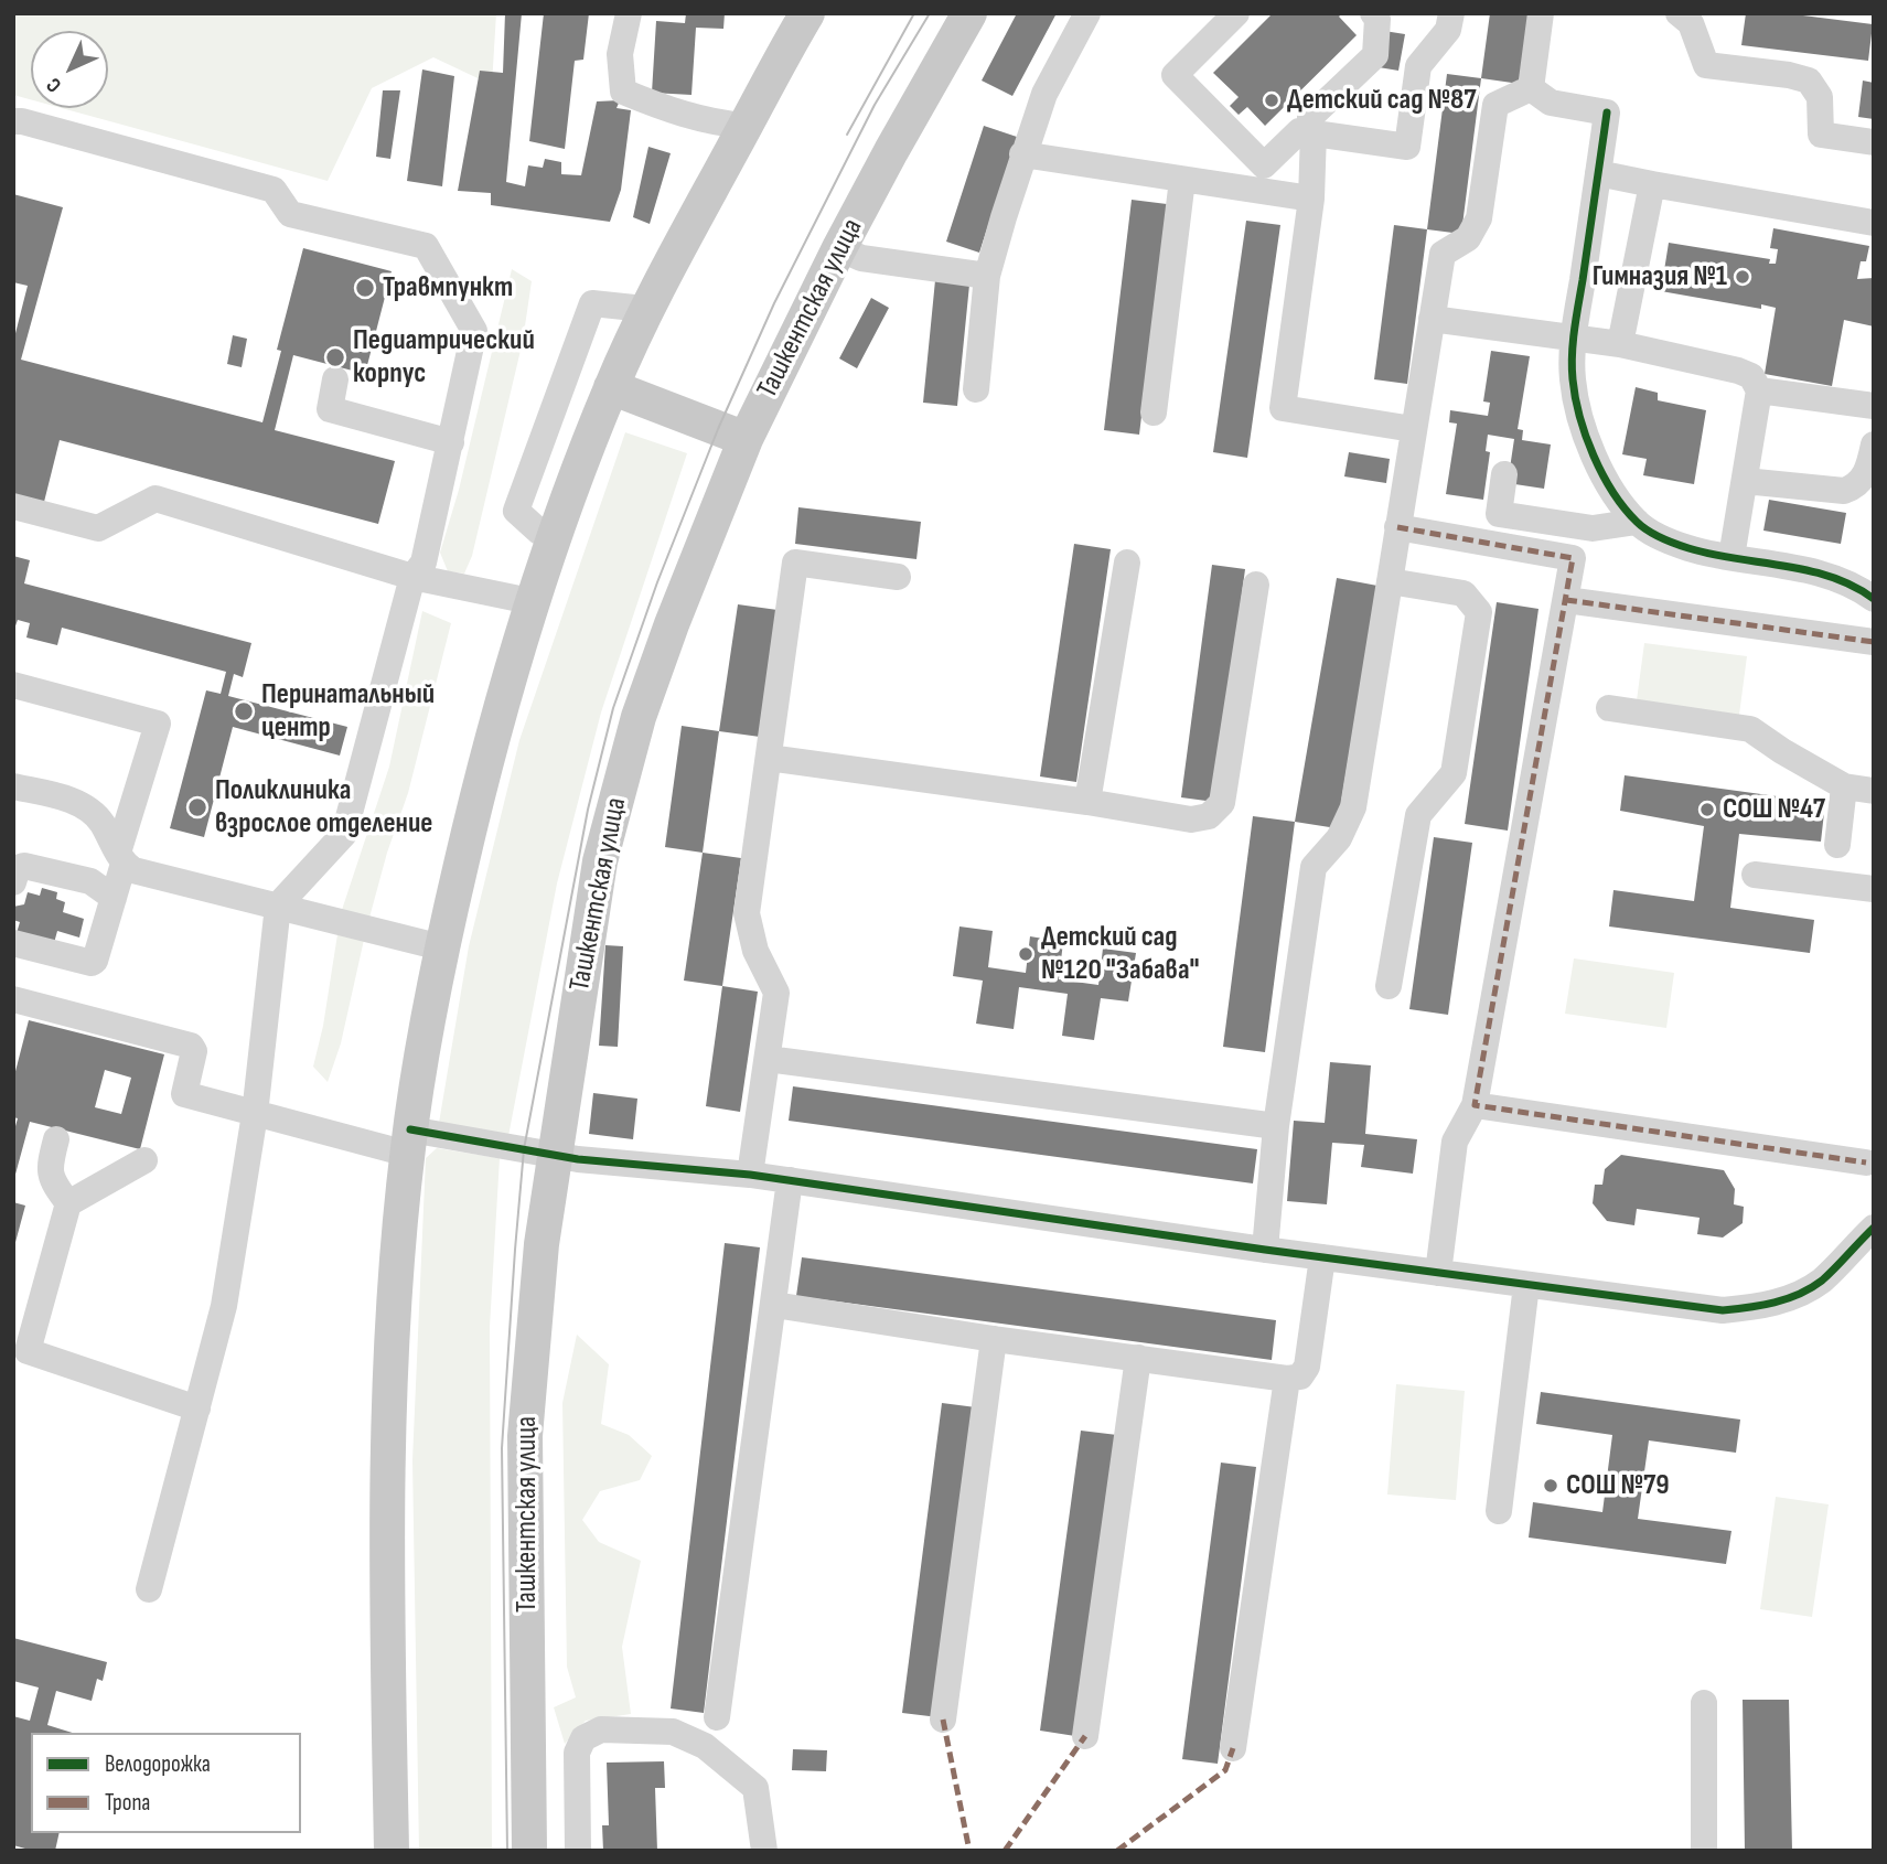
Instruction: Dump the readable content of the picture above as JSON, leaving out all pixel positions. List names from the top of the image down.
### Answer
{
  "streets": {
    "main road": ["Ташкентская улица"]
  },
  "places": [
    "Детский сад №87",
    "Гимназия №1",
    "Травмпункт",
    "Педиатрический корпус",
    "Перинатальный центр",
    "Поликлиника взрослое отделение",
    "СОШ №47",
    "Детский сад №120 \"Забава\"",
    "СОШ №79"
  ],
  "legend": ["Велодорожка", "Тропа"],
  "north": "bottom left"
}
